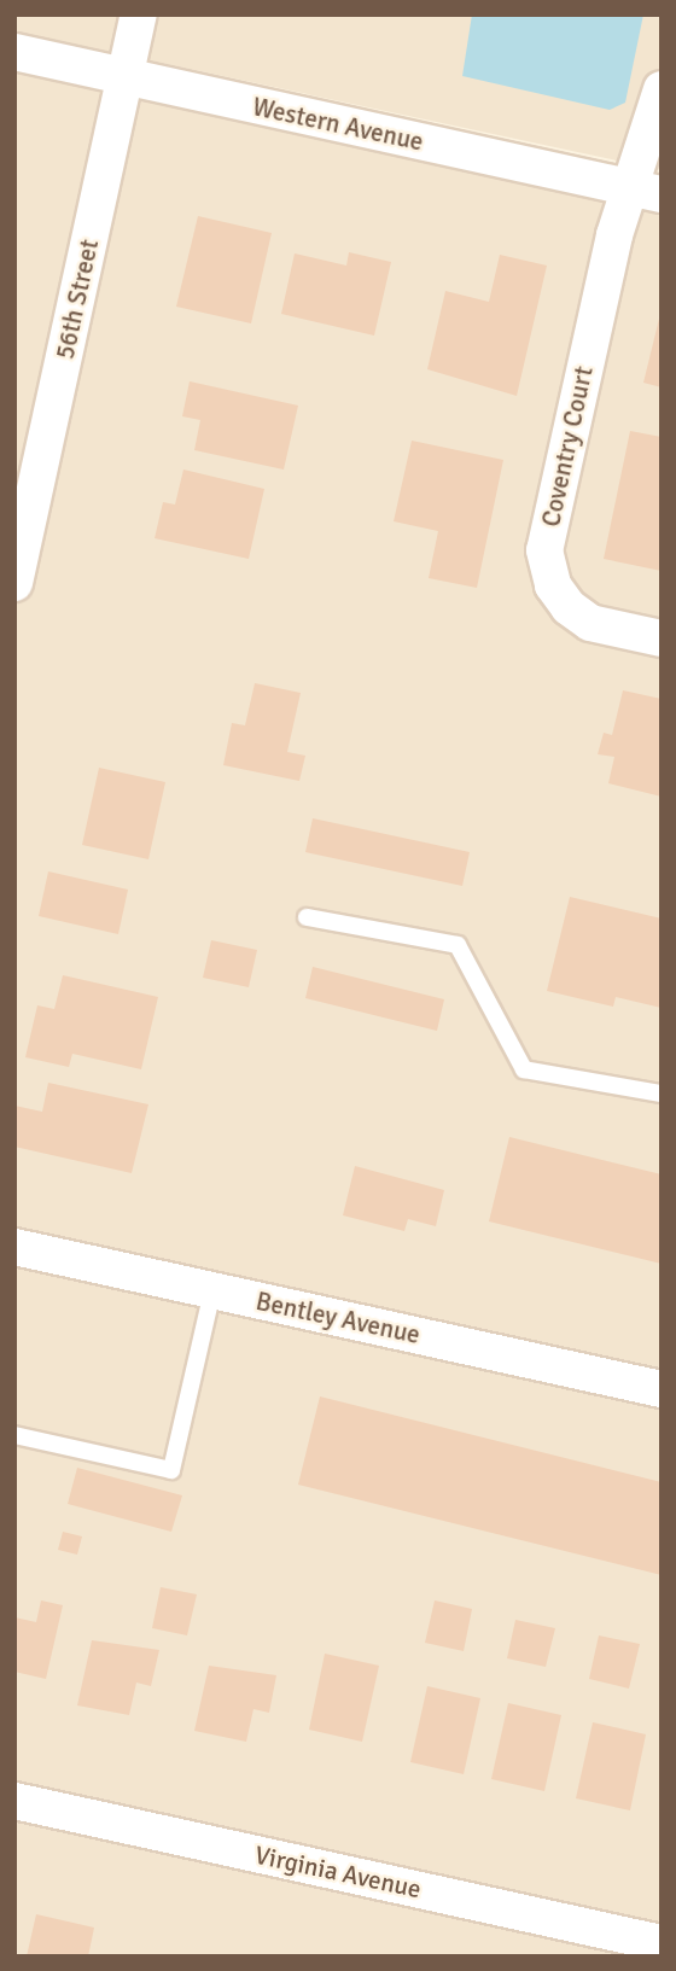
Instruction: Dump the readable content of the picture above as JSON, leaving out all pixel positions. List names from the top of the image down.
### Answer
{
  "streets": {
    "street": [
      "Western Avenue",
      "56th Street",
      "Coventry Court",
      "Bentley Avenue",
      "Virginia Avenue"
    ]
  },
  "crossings": [
    ["Western Avenue", "56th Street"],
    ["Western Avenue", "Coventry Court"]
  ]
}
